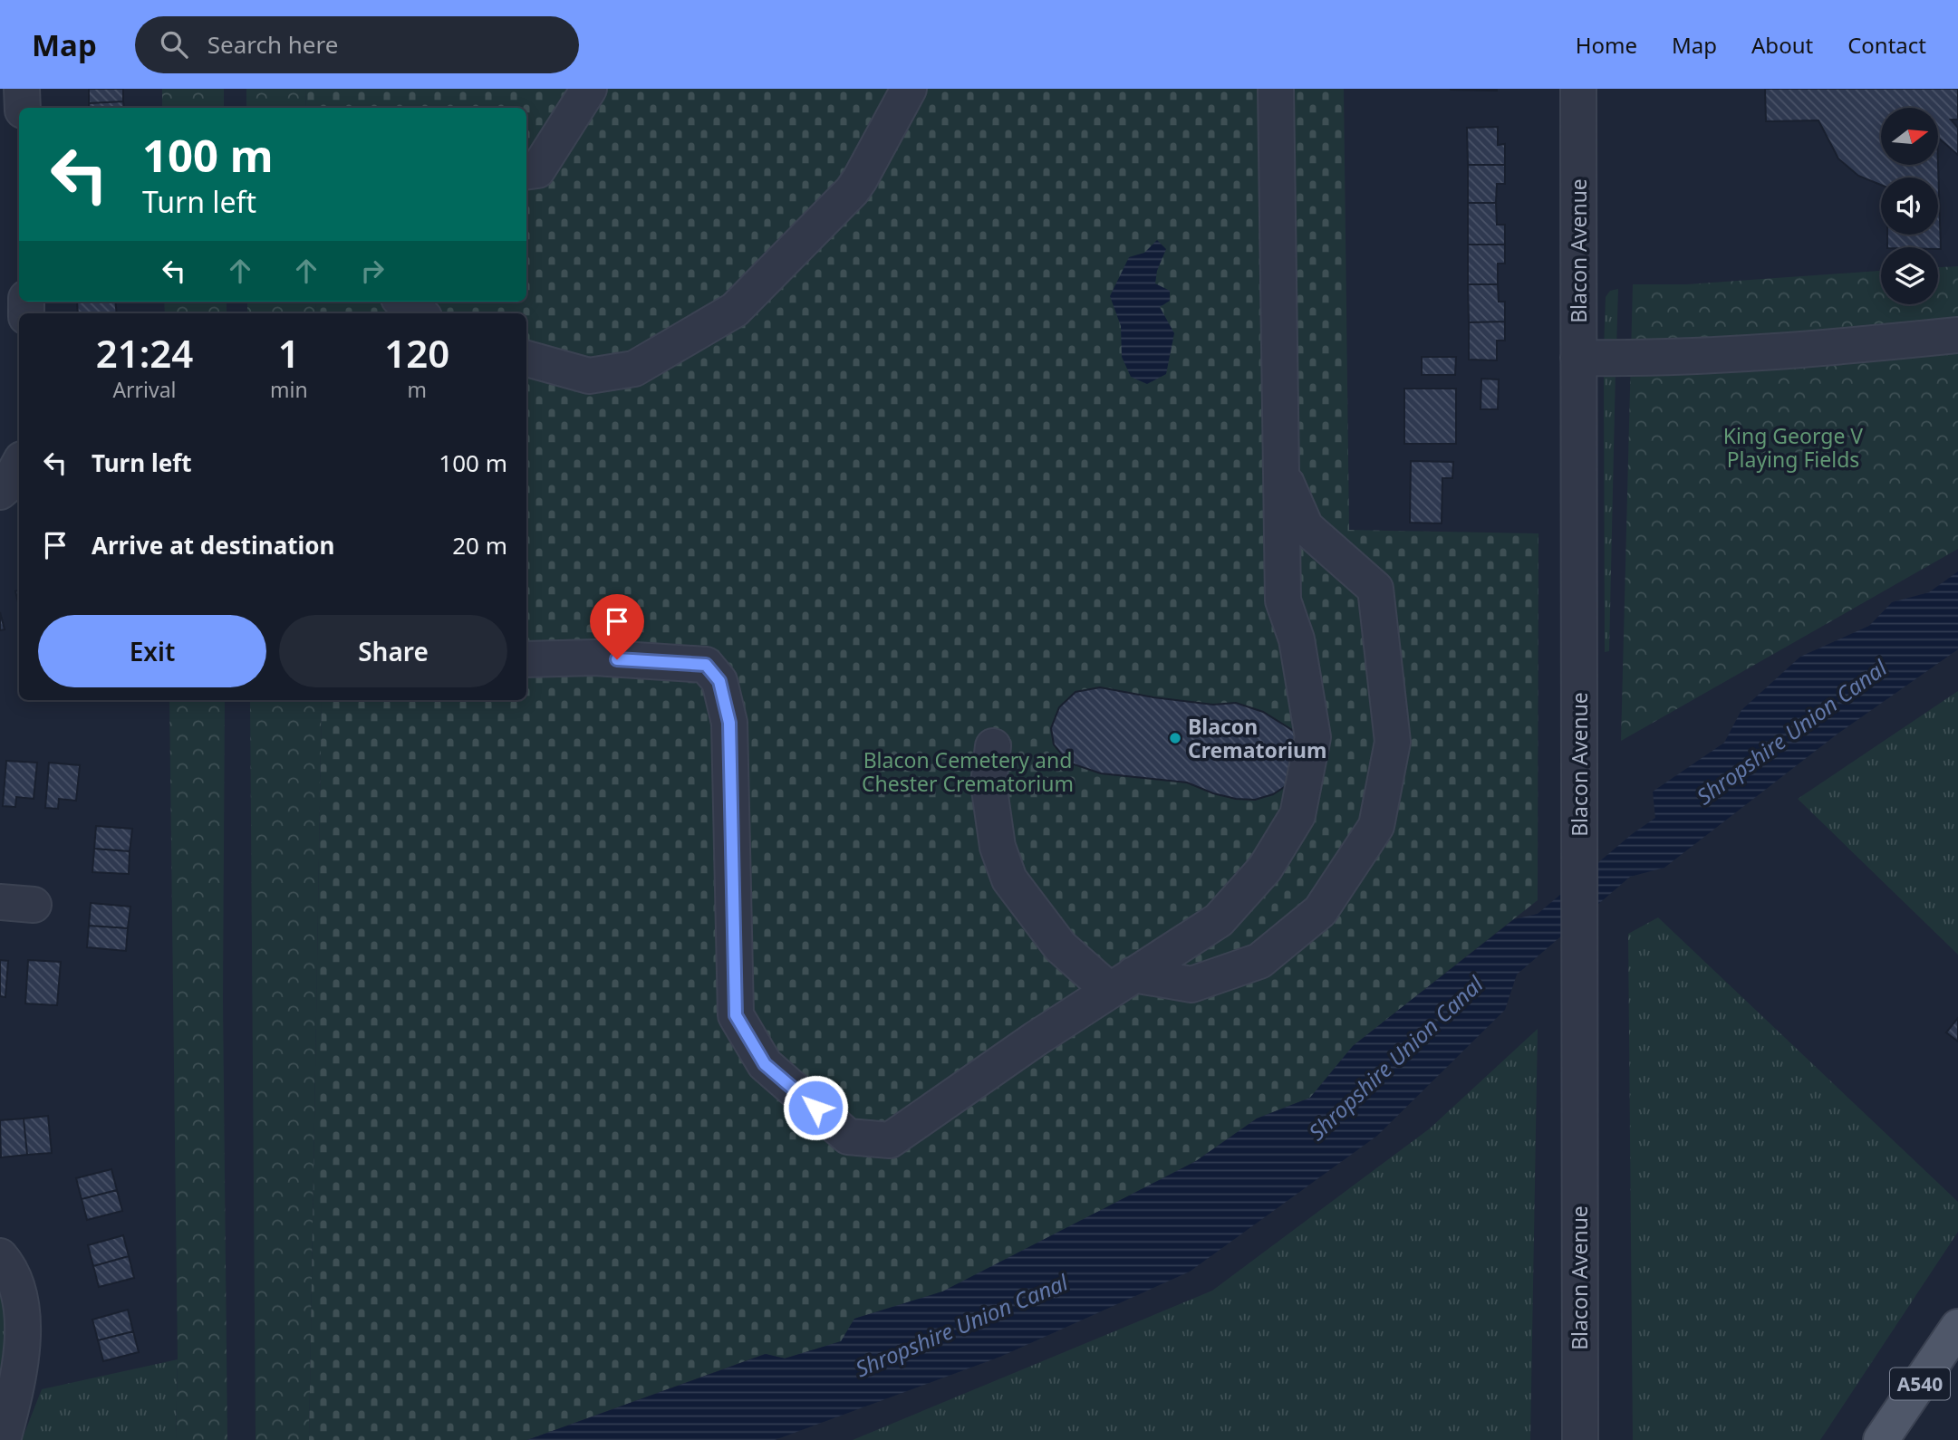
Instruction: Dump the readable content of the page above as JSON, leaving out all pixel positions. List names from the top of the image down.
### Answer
{
  "streets": {
    "main road": ["A540"],
    "street": ["Blacon Avenue"]
  },
  "water": ["Shropshire Union Canal"],
  "parks": ["King George V Playing Fields", "Blacon Cemetery and Chester Crematorium"],
  "places": ["Blacon Crematorium"],
  "north": "right",
  "page": {
    "header": "Map",
    "search": "Search here",
    "nav": [
      "Home",
      "Map",
      "About",
      "Contact"
    ],
    "turn": ["100 m", "Turn left"],
    "eta": [
      "21:24",
      "Arrival",
      "1",
      "min",
      "120",
      "m"
    ],
    "list": [
      {
        "name": "Turn left",
        "value": "100 m"
      },
      {
        "name": "Arrive at destination",
        "value": "20 m"
      }
    ],
    "buttons": ["Exit", "Share"]
  }
}
